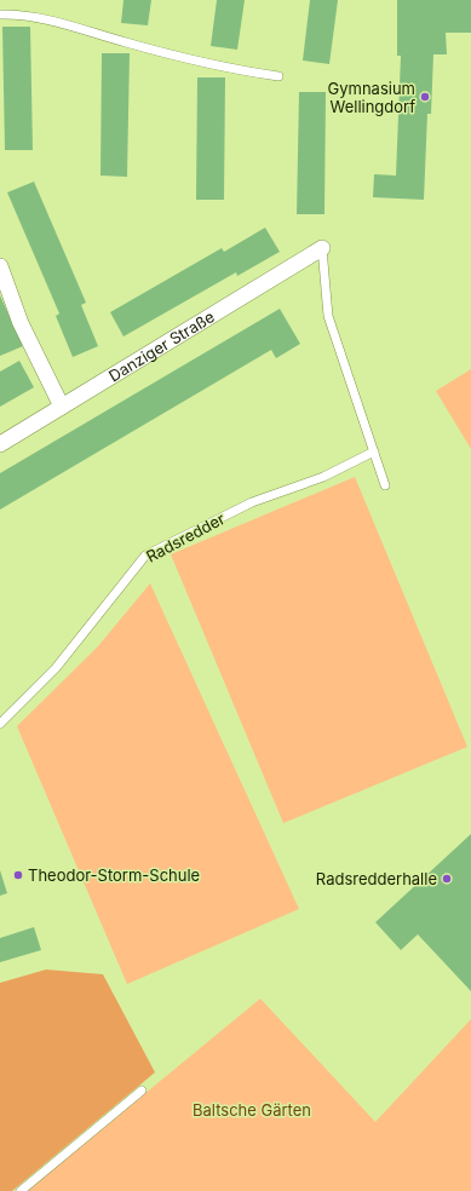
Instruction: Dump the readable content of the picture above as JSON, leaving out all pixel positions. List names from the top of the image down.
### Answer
{
  "streets": {
    "street": ["Danziger Straße"],
    "lane": ["Radsredder"]
  },
  "parks": ["Baltsche Gärten"],
  "places": ["Gymnasium Wellingdorf", "Theodor-Storm-Schule", "Radsredderhalle"]
}
